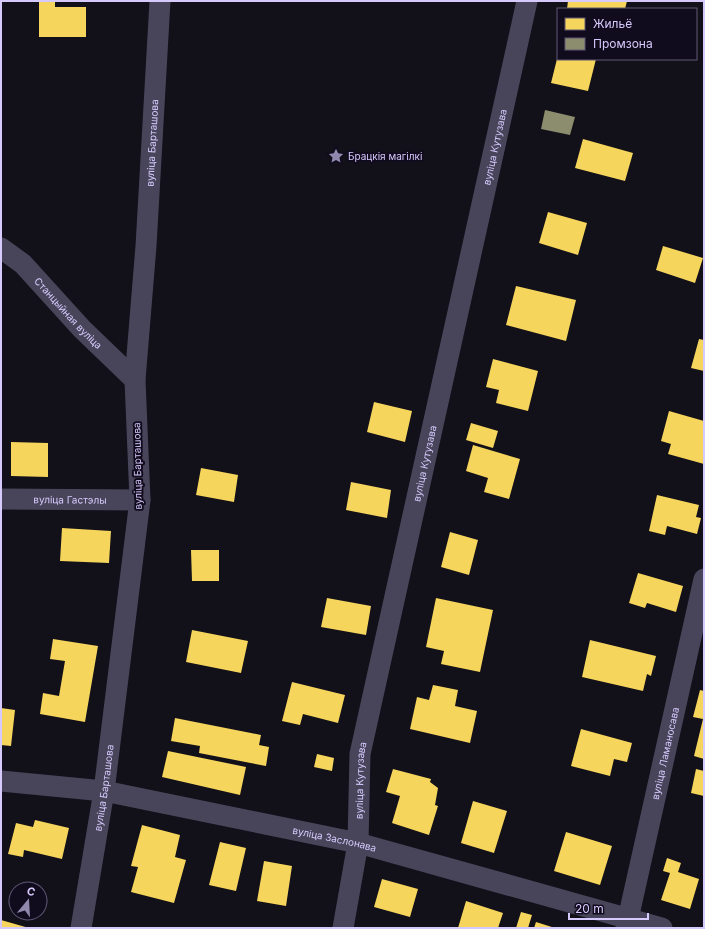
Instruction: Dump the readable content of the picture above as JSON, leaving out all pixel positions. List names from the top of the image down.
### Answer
{
  "streets": {
    "street": [
      "вуліца Барташова",
      "вуліца Кутузава",
      "Станцыйная вуліца",
      "вуліца Гастэлы",
      "вуліца Ламаносава",
      "вуліца Заслонава"
    ]
  },
  "crossings": [
    ["вуліца Барташова", "Станцыйная вуліца"],
    ["вуліца Барташова", "вуліца Гастэлы"],
    ["вуліца Барташова", "вуліца Заслонава"],
    ["вуліца Кутузава", "вуліца Заслонава"],
    ["вуліца Ламаносава", "вуліца Заслонава"]
  ],
  "places": {
    "place": ["Брацкія магілкі"]
  },
  "legend": ["Жильё", "Промзона"],
  "scale_bar": "20 m",
  "north": "top"
}
